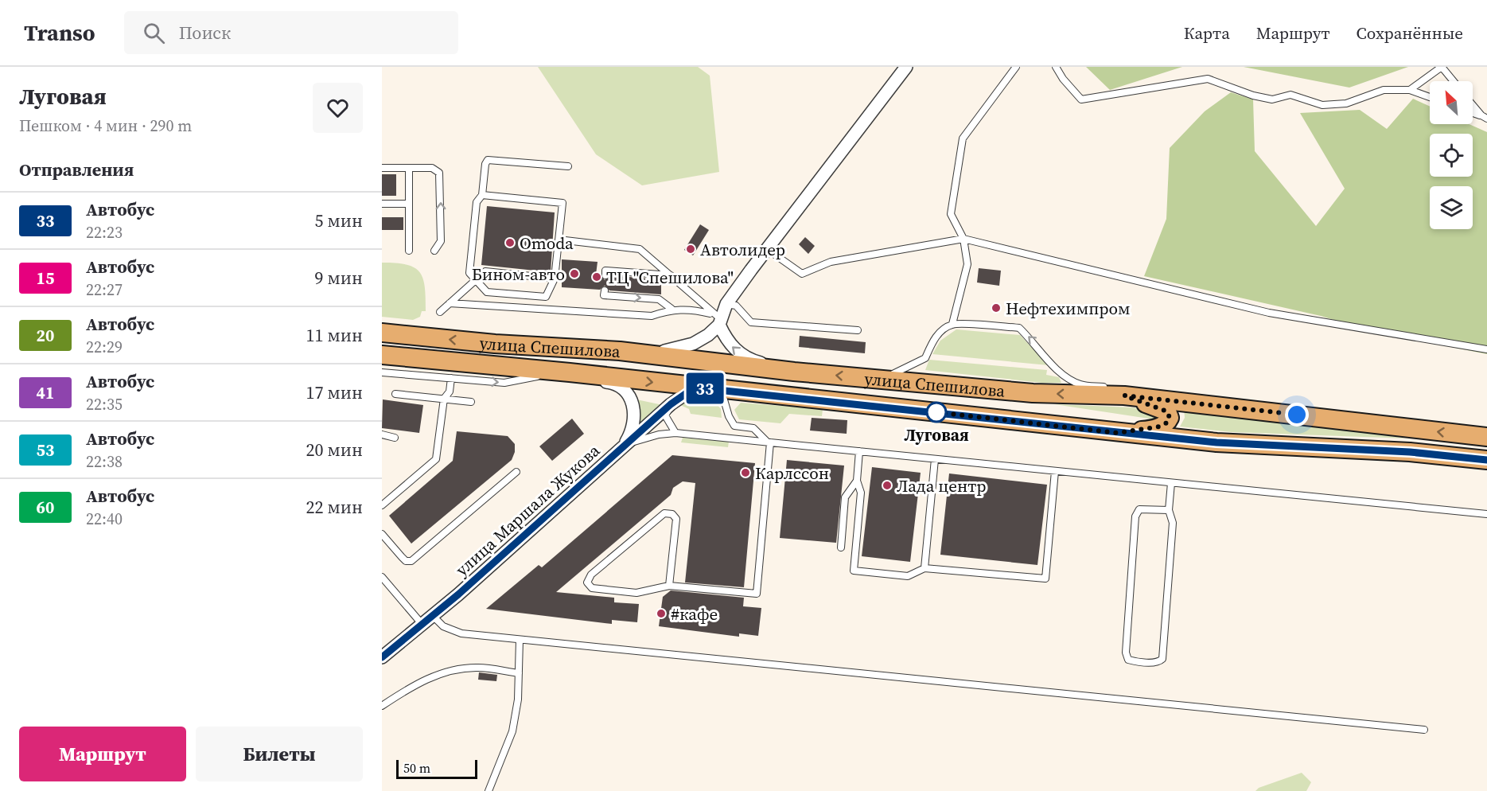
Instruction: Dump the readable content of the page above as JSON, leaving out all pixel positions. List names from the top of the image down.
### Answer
{
  "streets": {
    "main road": ["улица Спешилова"],
    "street": ["улица Маршала Жукова"]
  },
  "crossings": [
    ["улица Спешилова", "улица Маршала Жукова"]
  ],
  "places": [
    "Omoda",
    "Автолидер",
    "Бином-авто",
    "ТЦ \"Спешилова\"",
    "Нефтехимпром",
    "Луговая",
    "Карлссон",
    "Лада центр",
    "#кафе"
  ],
  "lines": ["bus line 33"],
  "scale_bar": "50 m",
  "north": "top left",
  "page": {
    "header": "Transo",
    "search": "Поиск",
    "nav": ["Карта", "Маршрут", "Сохранённые"],
    "heading": [
      ["Луговая", "Пешком · 4 мин · 290 m"],
      "Отправления"
    ],
    "on_map": "33",
    "list": [
      {
        "mark": "33",
        "name": "Автобус",
        "note": "22:23",
        "value": "5 мин"
      },
      {
        "mark": "15",
        "name": "Автобус",
        "note": "22:27",
        "value": "9 мин"
      },
      {
        "mark": "20",
        "name": "Автобус",
        "note": "22:29",
        "value": "11 мин"
      },
      {
        "mark": "41",
        "name": "Автобус",
        "note": "22:35",
        "value": "17 мин"
      },
      {
        "mark": "53",
        "name": "Автобус",
        "note": "22:38",
        "value": "20 мин"
      },
      {
        "mark": "60",
        "name": "Автобус",
        "note": "22:40",
        "value": "22 мин"
      }
    ],
    "buttons": ["Маршрут", "Билеты"],
    "scale": "50 m"
  }
}
